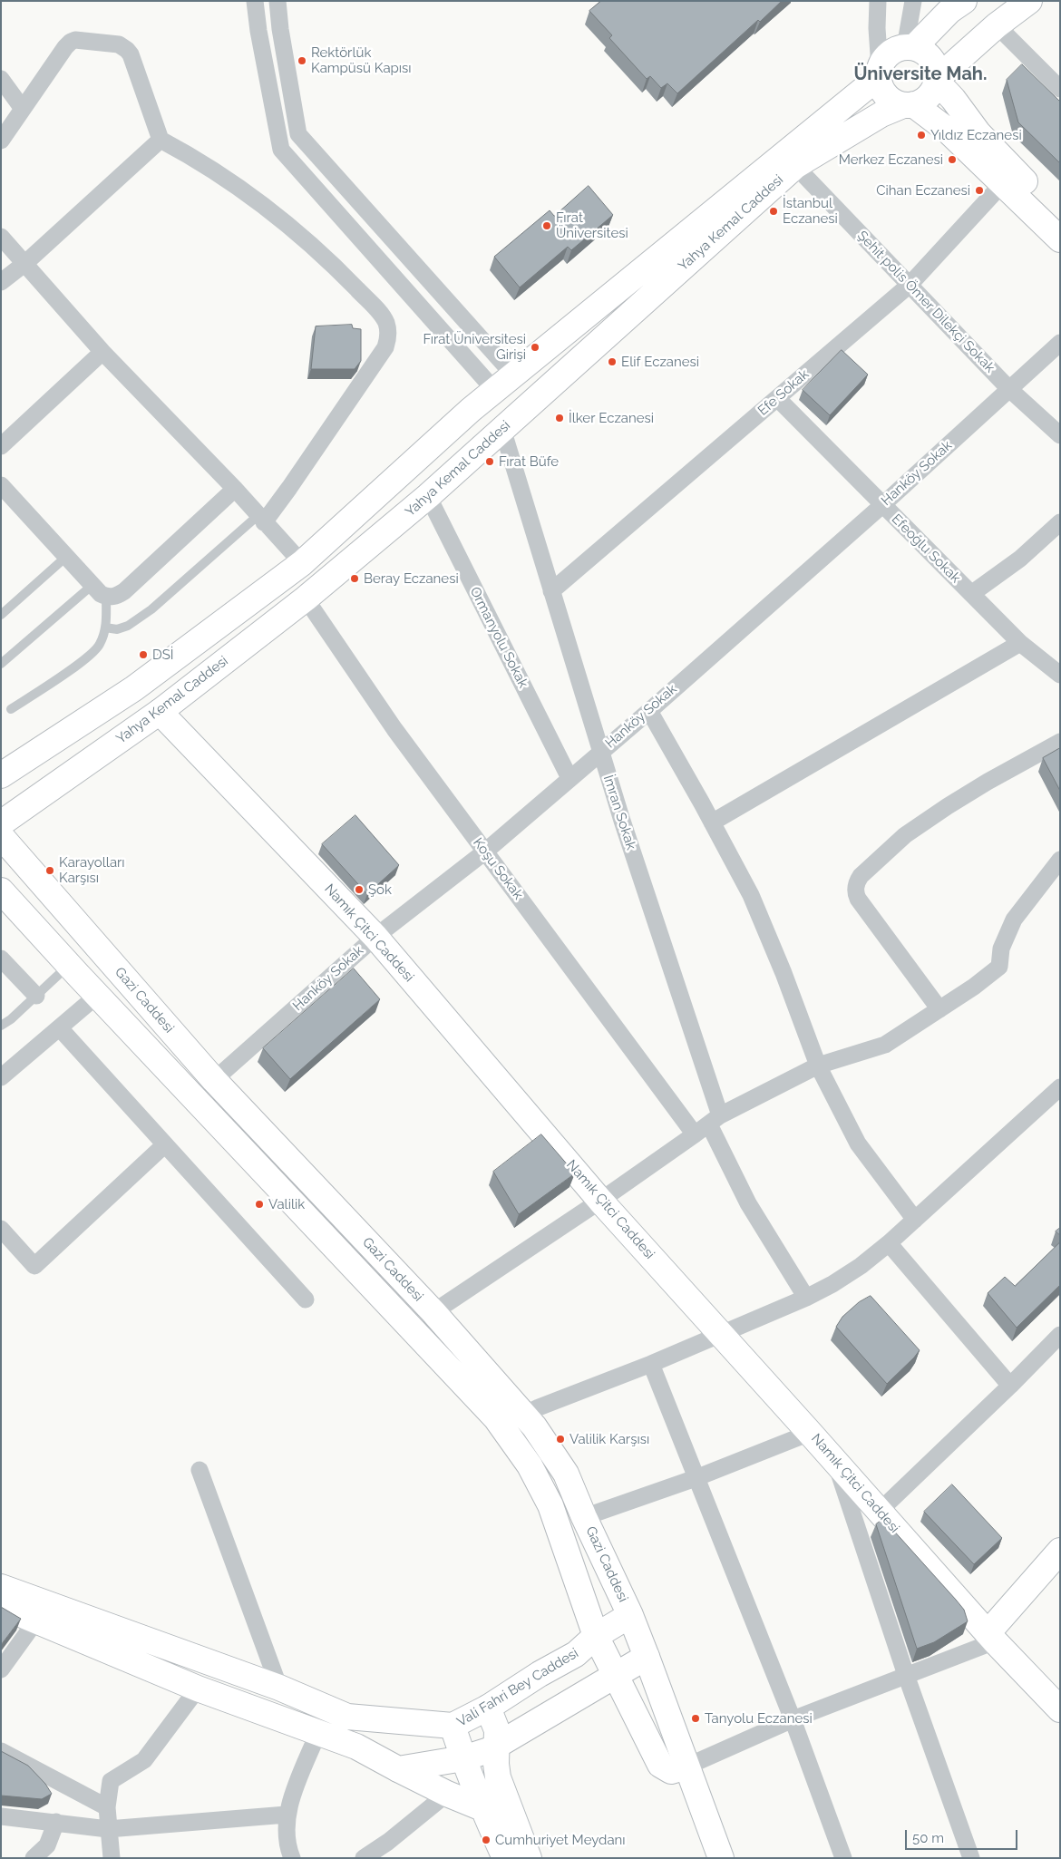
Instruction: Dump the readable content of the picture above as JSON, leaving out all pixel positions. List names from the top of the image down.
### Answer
{
  "streets": {
    "main road": [
      "Yahya Kemal Caddesi",
      "Namık Çitci Caddesi",
      "Gazi Caddesi",
      "Vali Fahri Bey Caddesi"
    ],
    "street": [
      "Şehit polis Ömer Dilekçi Sokak",
      "Efe Sokak",
      "Hanköy Sokak",
      "Efeoğlu Sokak",
      "Ormanyolu Sokak",
      "İmran Sokak",
      "Koşu Sokak"
    ]
  },
  "crossings": [
    ["Yahya Kemal Caddesi", "Şehit polis Ömer Dilekçi Sokak"],
    ["Yahya Kemal Caddesi", "Ormanyolu Sokak"],
    ["Yahya Kemal Caddesi", "İmran Sokak"],
    ["Yahya Kemal Caddesi", "Koşu Sokak"],
    ["Yahya Kemal Caddesi", "Namık Çitci Caddesi"],
    ["Şehit polis Ömer Dilekçi Sokak", "Efe Sokak"],
    ["Şehit polis Ömer Dilekçi Sokak", "Hanköy Sokak"],
    ["Efe Sokak", "Efeoğlu Sokak"],
    ["Efe Sokak", "İmran Sokak"],
    ["Hanköy Sokak", "Efeoğlu Sokak"],
    ["Hanköy Sokak", "Ormanyolu Sokak"],
    ["Hanköy Sokak", "İmran Sokak"],
    ["Hanköy Sokak", "Koşu Sokak"],
    ["Hanköy Sokak", "Namık Çitci Caddesi"],
    ["Hanköy Sokak", "Gazi Caddesi"],
    ["Gazi Caddesi", "Vali Fahri Bey Caddesi"]
  ],
  "districts": ["Üniversite Mah."],
  "places": [
    "Rektörlük Kampüsü Kapısı",
    "Yıldız Eczanesi",
    "Merkez Eczanesi",
    "Cihan Eczanesi",
    "İstanbul Eczanesi",
    "Fırat Üniversitesi",
    "Fırat Üniversitesi Girişi",
    "Elif Eczanesi",
    "İlker Eczanesi",
    "Fırat Büfe",
    "Beray Eczanesi",
    "DSİ",
    "Karayolları Karşısı",
    "Şok",
    "Valilik",
    "Valilik Karşısı",
    "Tanyolu Eczanesi",
    "Cumhuriyet Meydanı"
  ],
  "scale_bar": "50 m"
}
